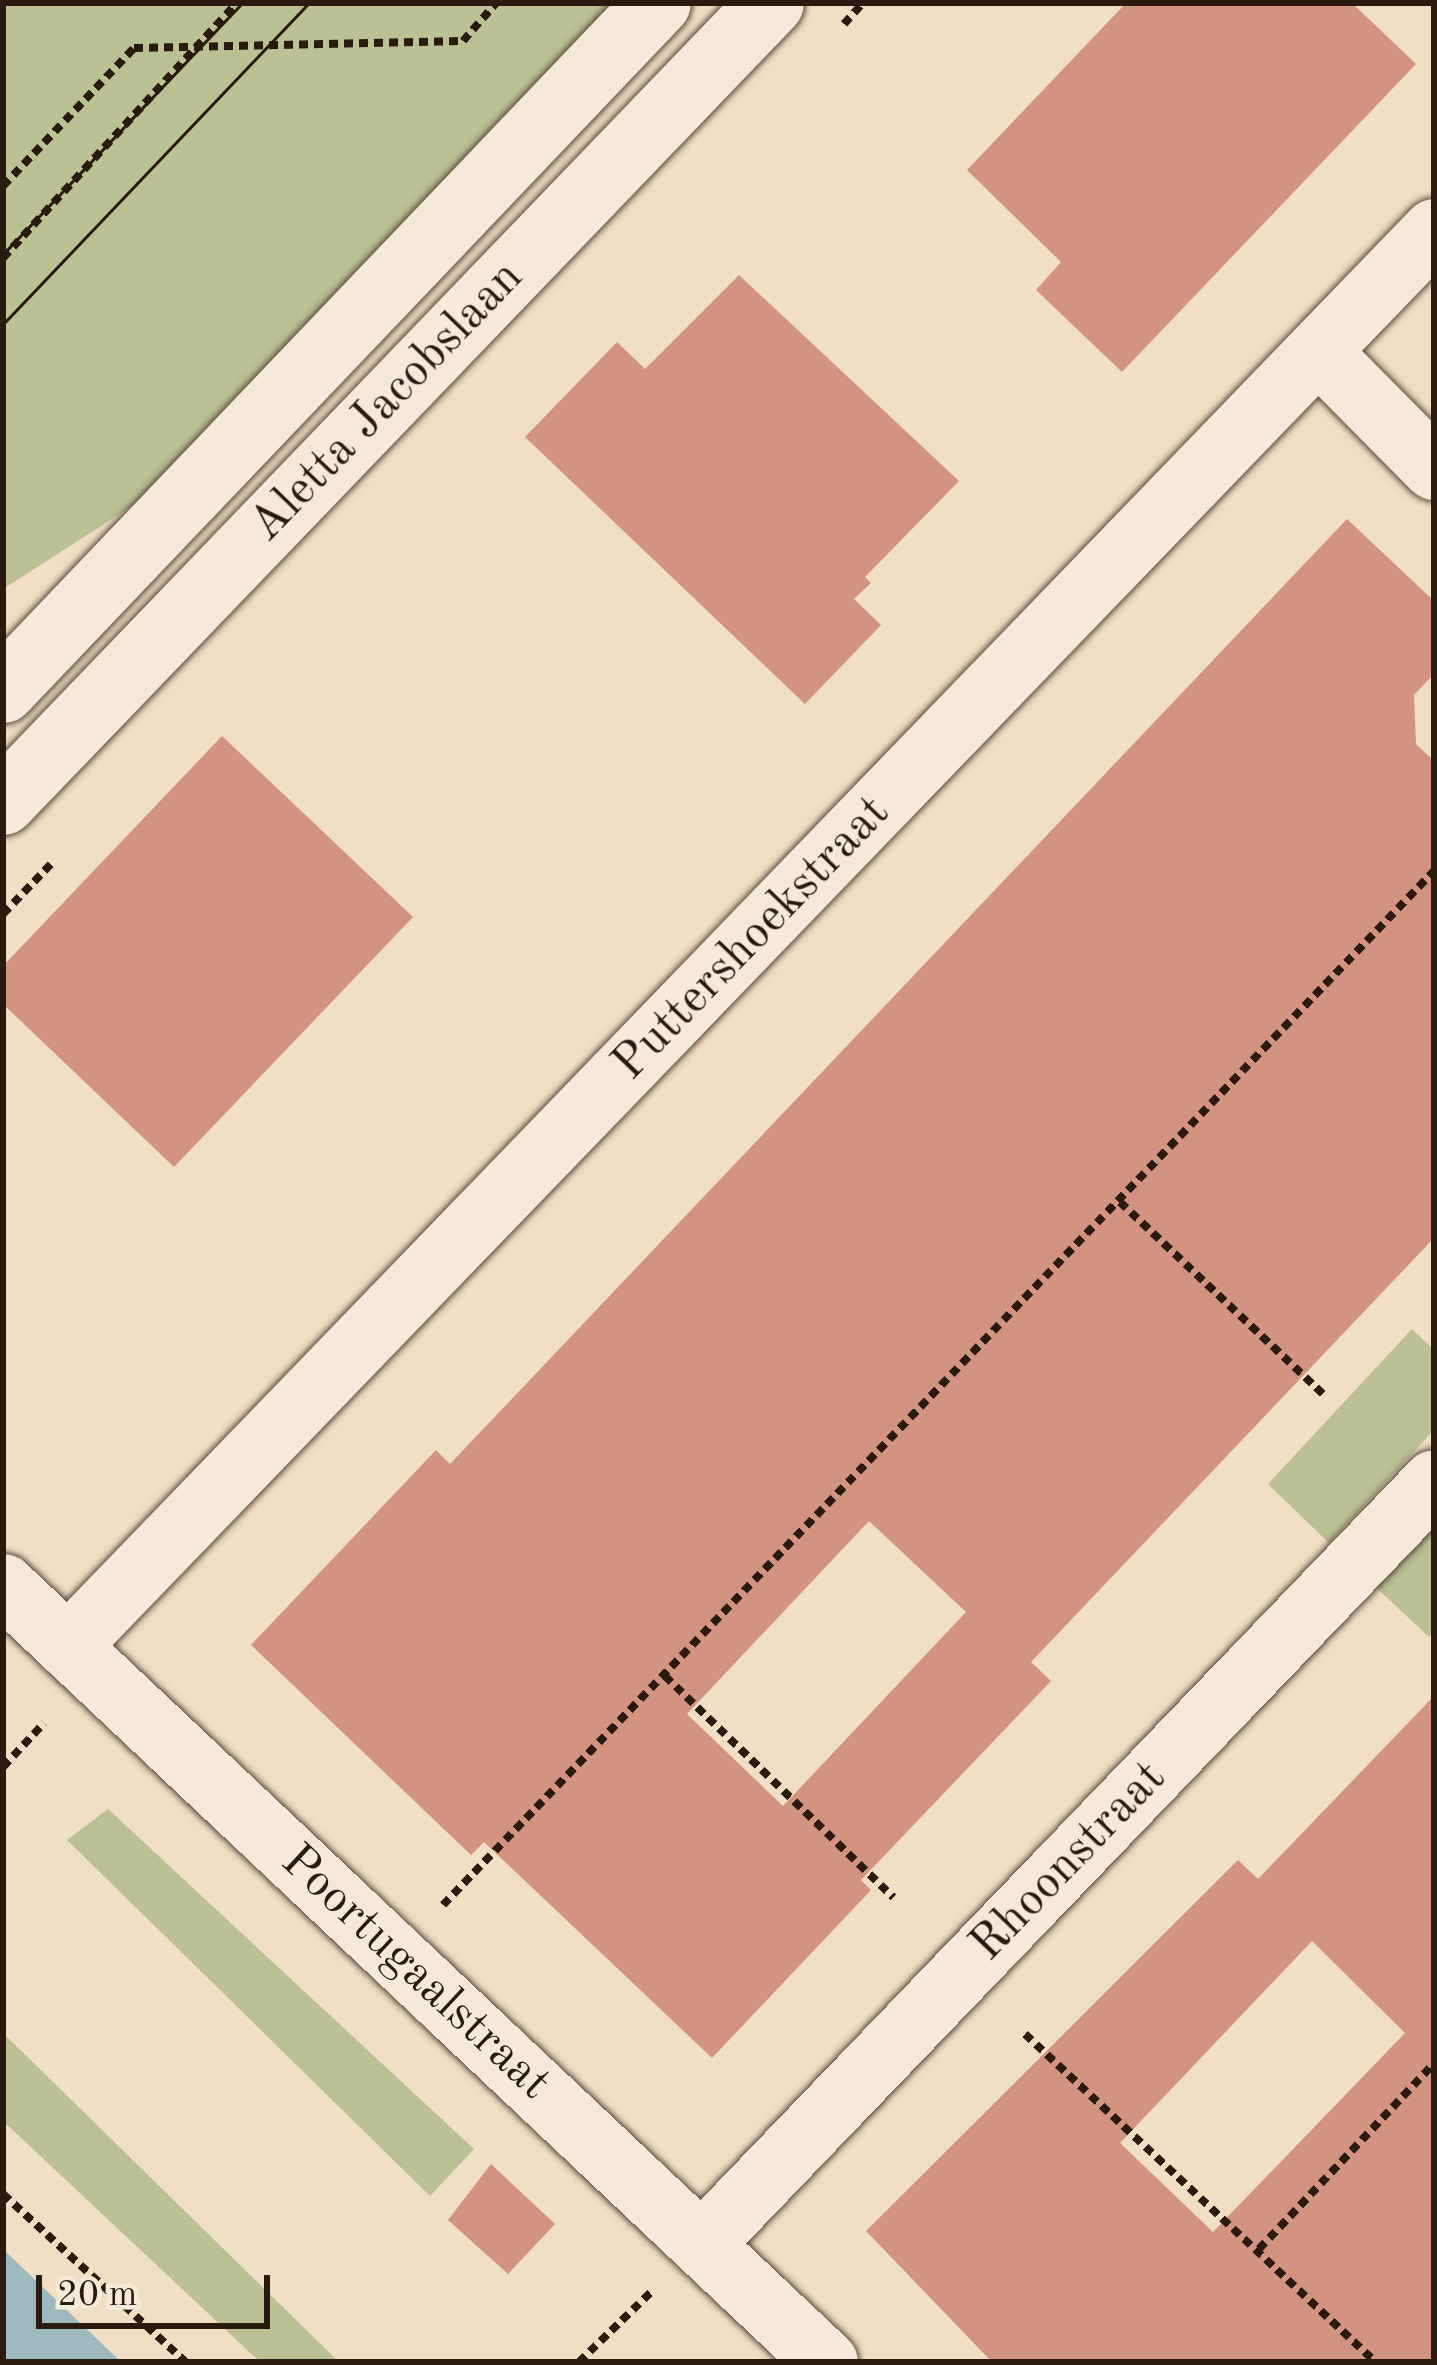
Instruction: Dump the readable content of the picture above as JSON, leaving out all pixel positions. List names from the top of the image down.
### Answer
{
  "streets": {
    "street": [
      "Aletta Jacobslaan",
      "Puttershoekstraat",
      "Rhoonstraat",
      "Poortugaalstraat"
    ]
  },
  "crossings": [
    ["Puttershoekstraat", "Poortugaalstraat"],
    ["Rhoonstraat", "Poortugaalstraat"]
  ],
  "scale_bar": "20 m"
}
